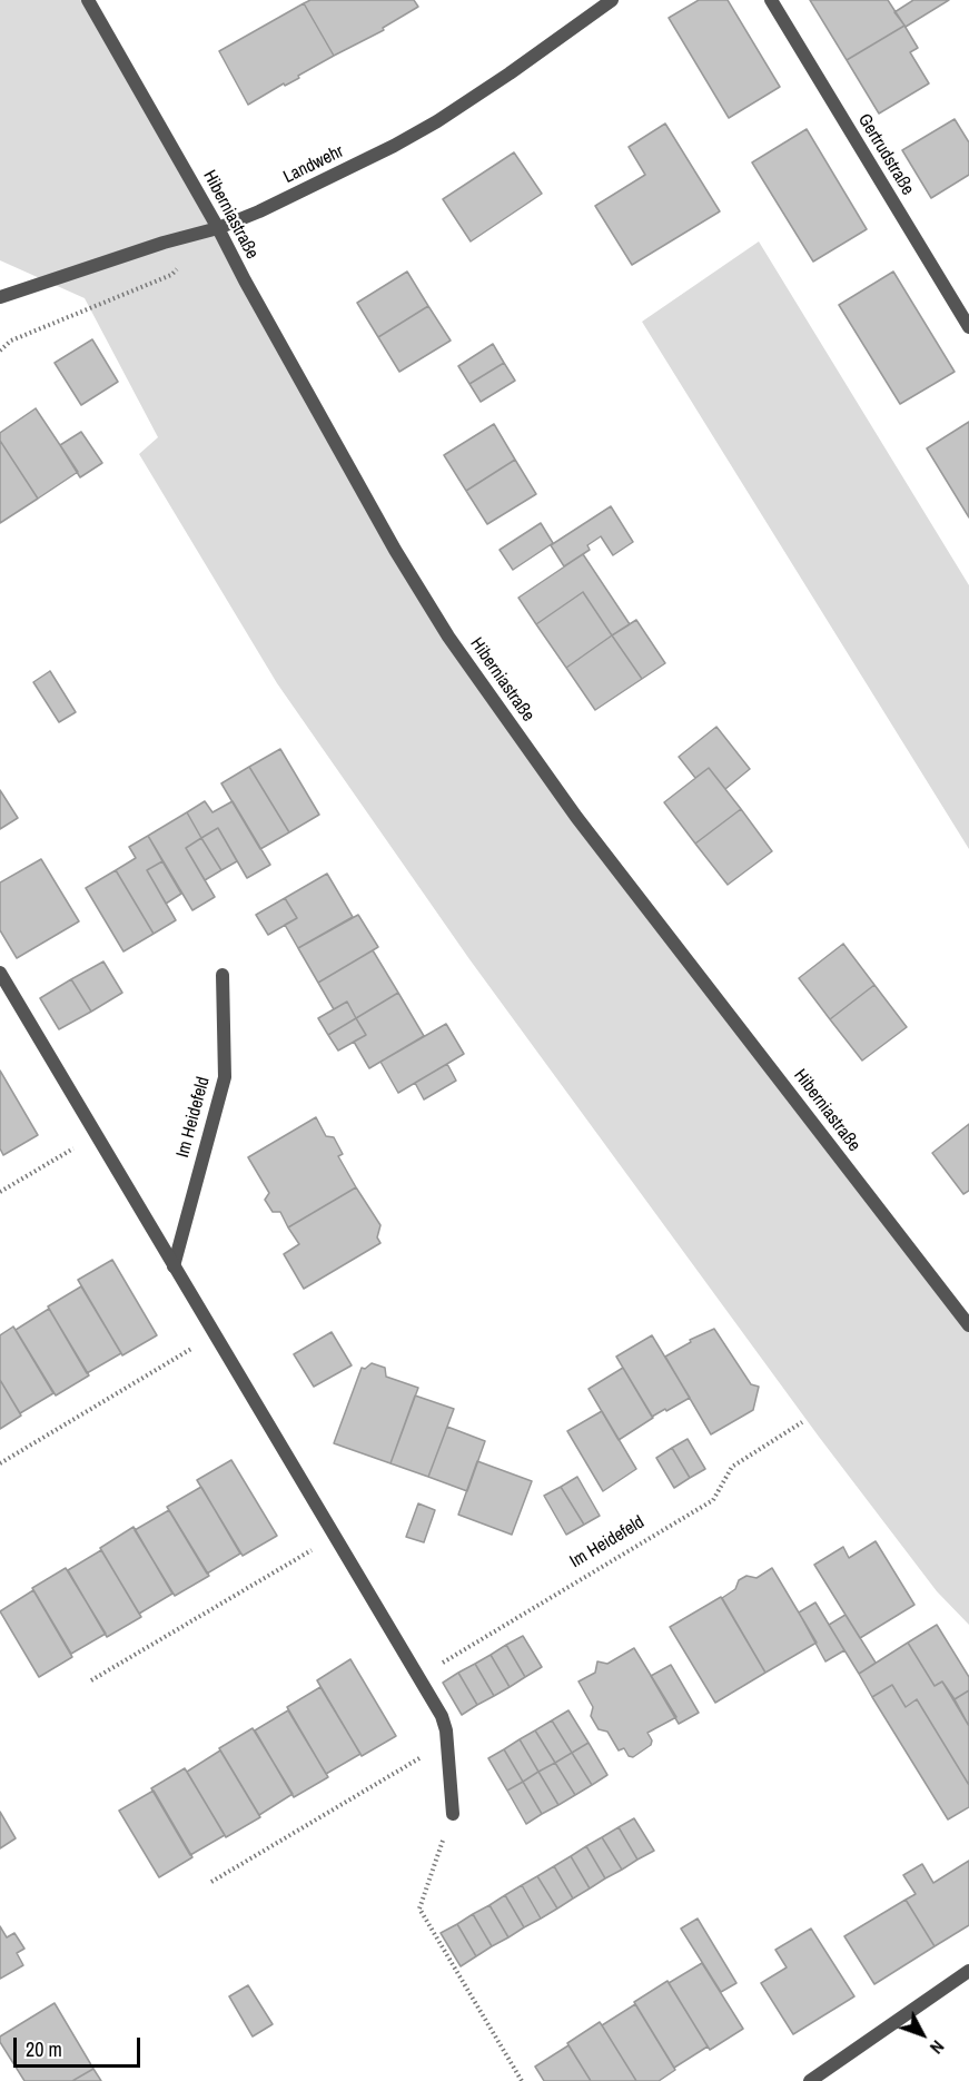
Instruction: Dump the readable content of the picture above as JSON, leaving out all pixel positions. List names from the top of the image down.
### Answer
{
  "streets": {
    "street": [
      "Gertrudstraße",
      "Landwehr",
      "Hiberniastraße",
      "Im Heidefeld"
    ]
  },
  "crossings": [
    ["Landwehr", "Hiberniastraße"]
  ],
  "scale_bar": "20 m",
  "north": "bottom right"
}
